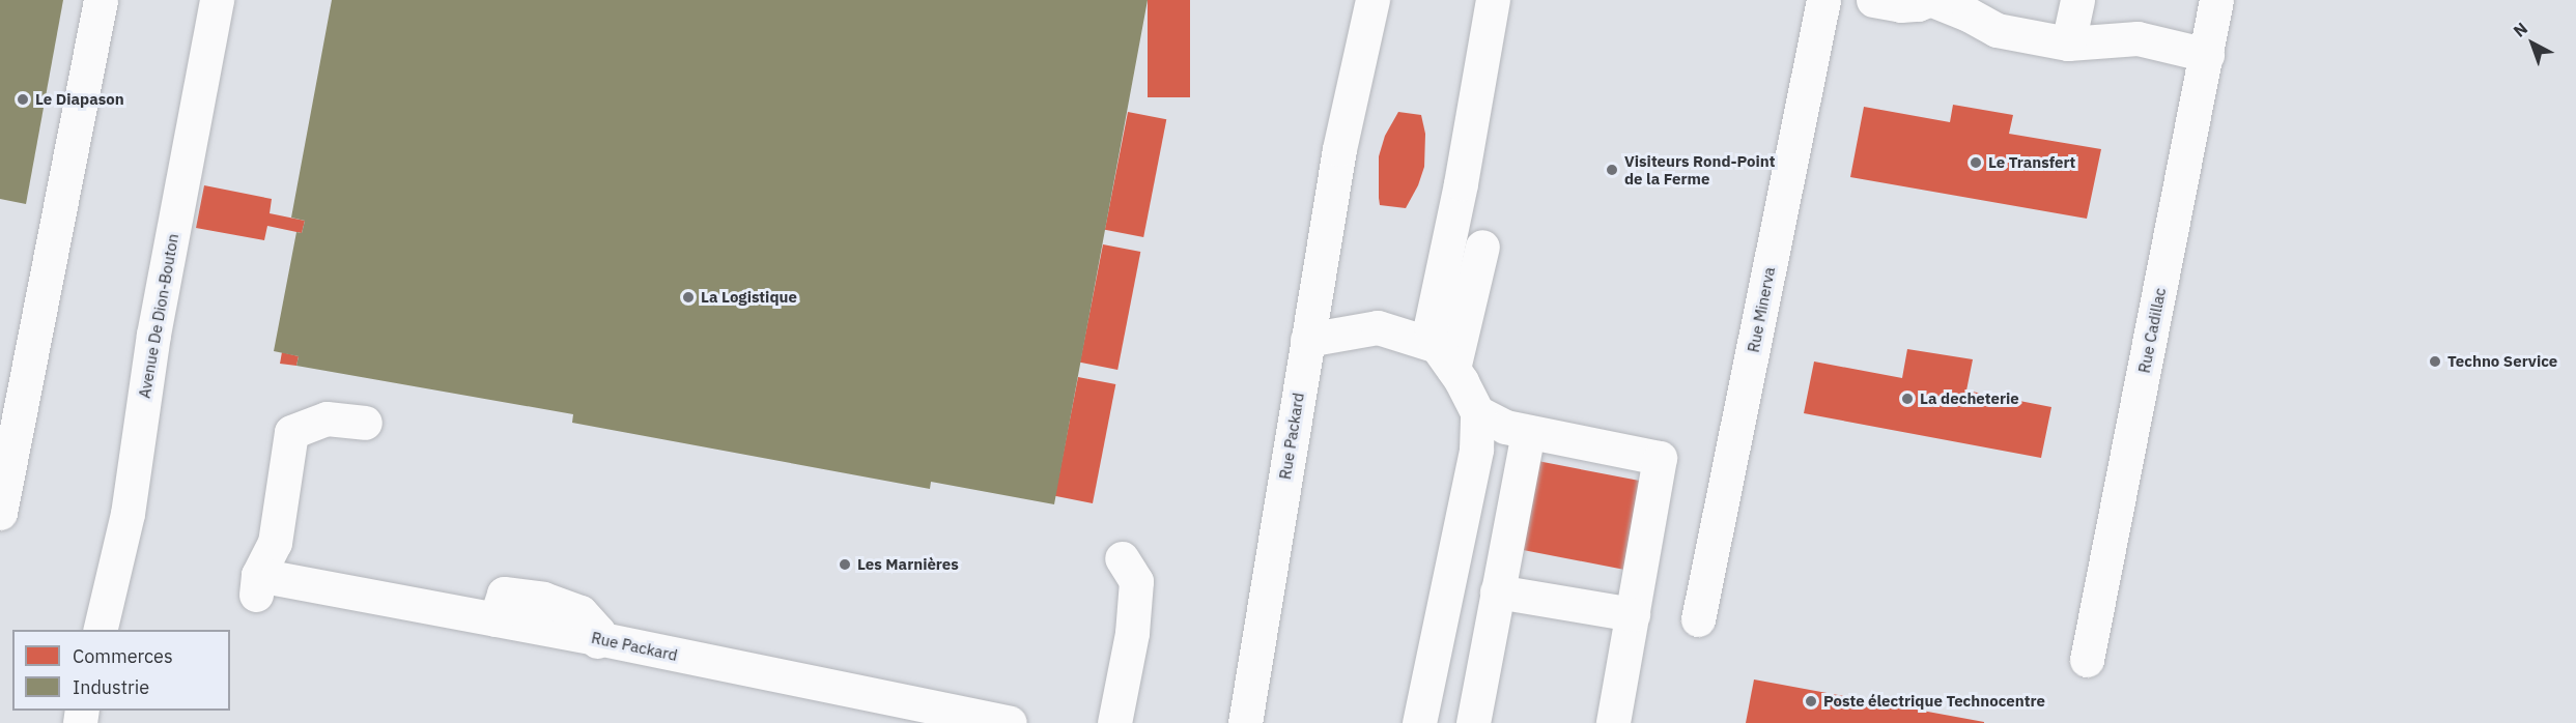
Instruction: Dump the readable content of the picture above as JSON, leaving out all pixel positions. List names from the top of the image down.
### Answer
{
  "streets": {
    "lane": [
      "Rue Minerva",
      "Avenue De Dion-Bouton",
      "Rue Cadillac",
      "Rue Packard"
    ]
  },
  "places": [
    "Le Diapason",
    "Le Transfert",
    "Visiteurs Rond-Point de la Ferme",
    "La Logistique",
    "Techno Service",
    "La decheterie",
    "Les Marnières",
    "Poste électrique Technocentre"
  ],
  "legend": ["Commerces", "Industrie"],
  "north": "top left"
}
